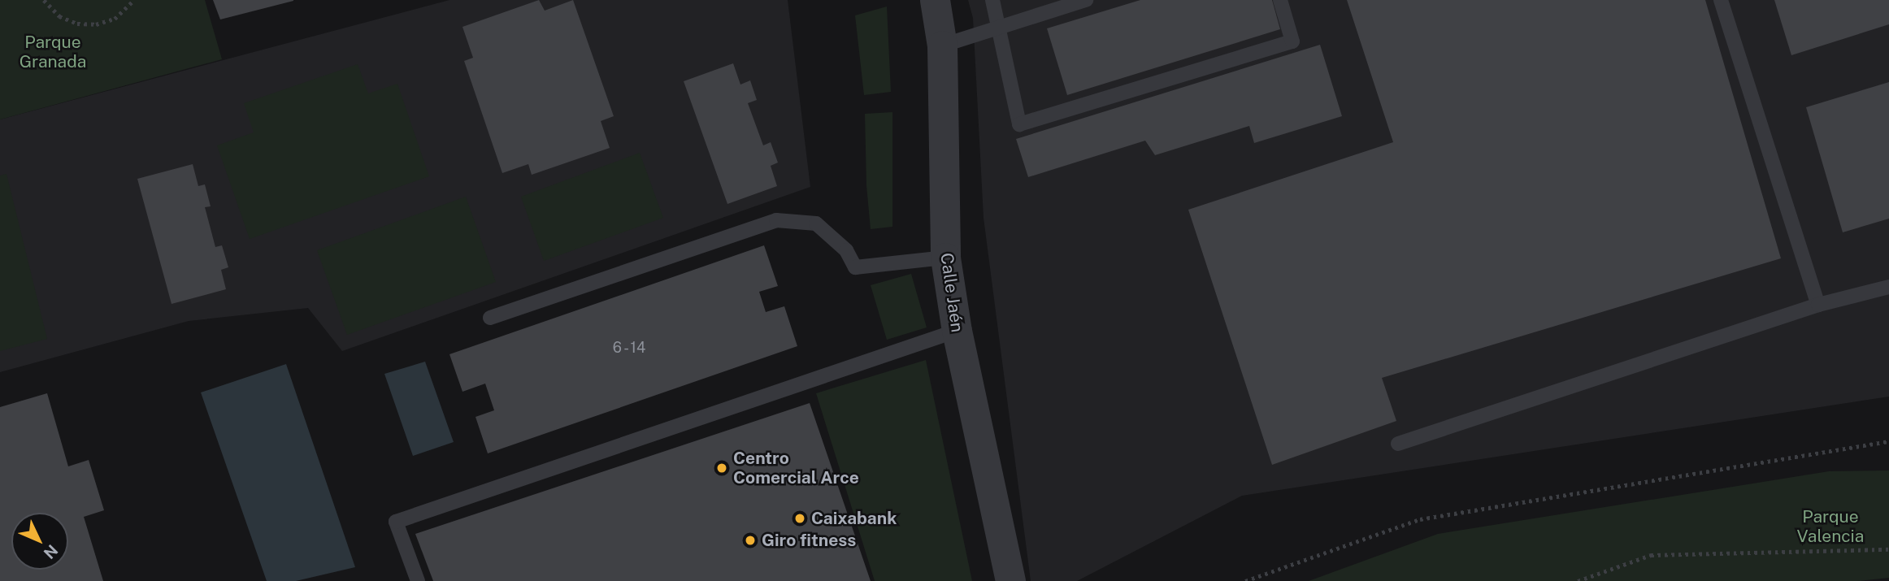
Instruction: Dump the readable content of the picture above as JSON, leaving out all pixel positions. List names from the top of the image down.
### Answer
{
  "streets": {
    "street": ["Calle Jaén"]
  },
  "parks": ["Parque Granada", "Parque Valencia"],
  "places": ["Centro Comercial Arce", "Caixabank", "Giro fitness"],
  "house_numbers": ["6 - 14"],
  "north": "bottom right"
}
